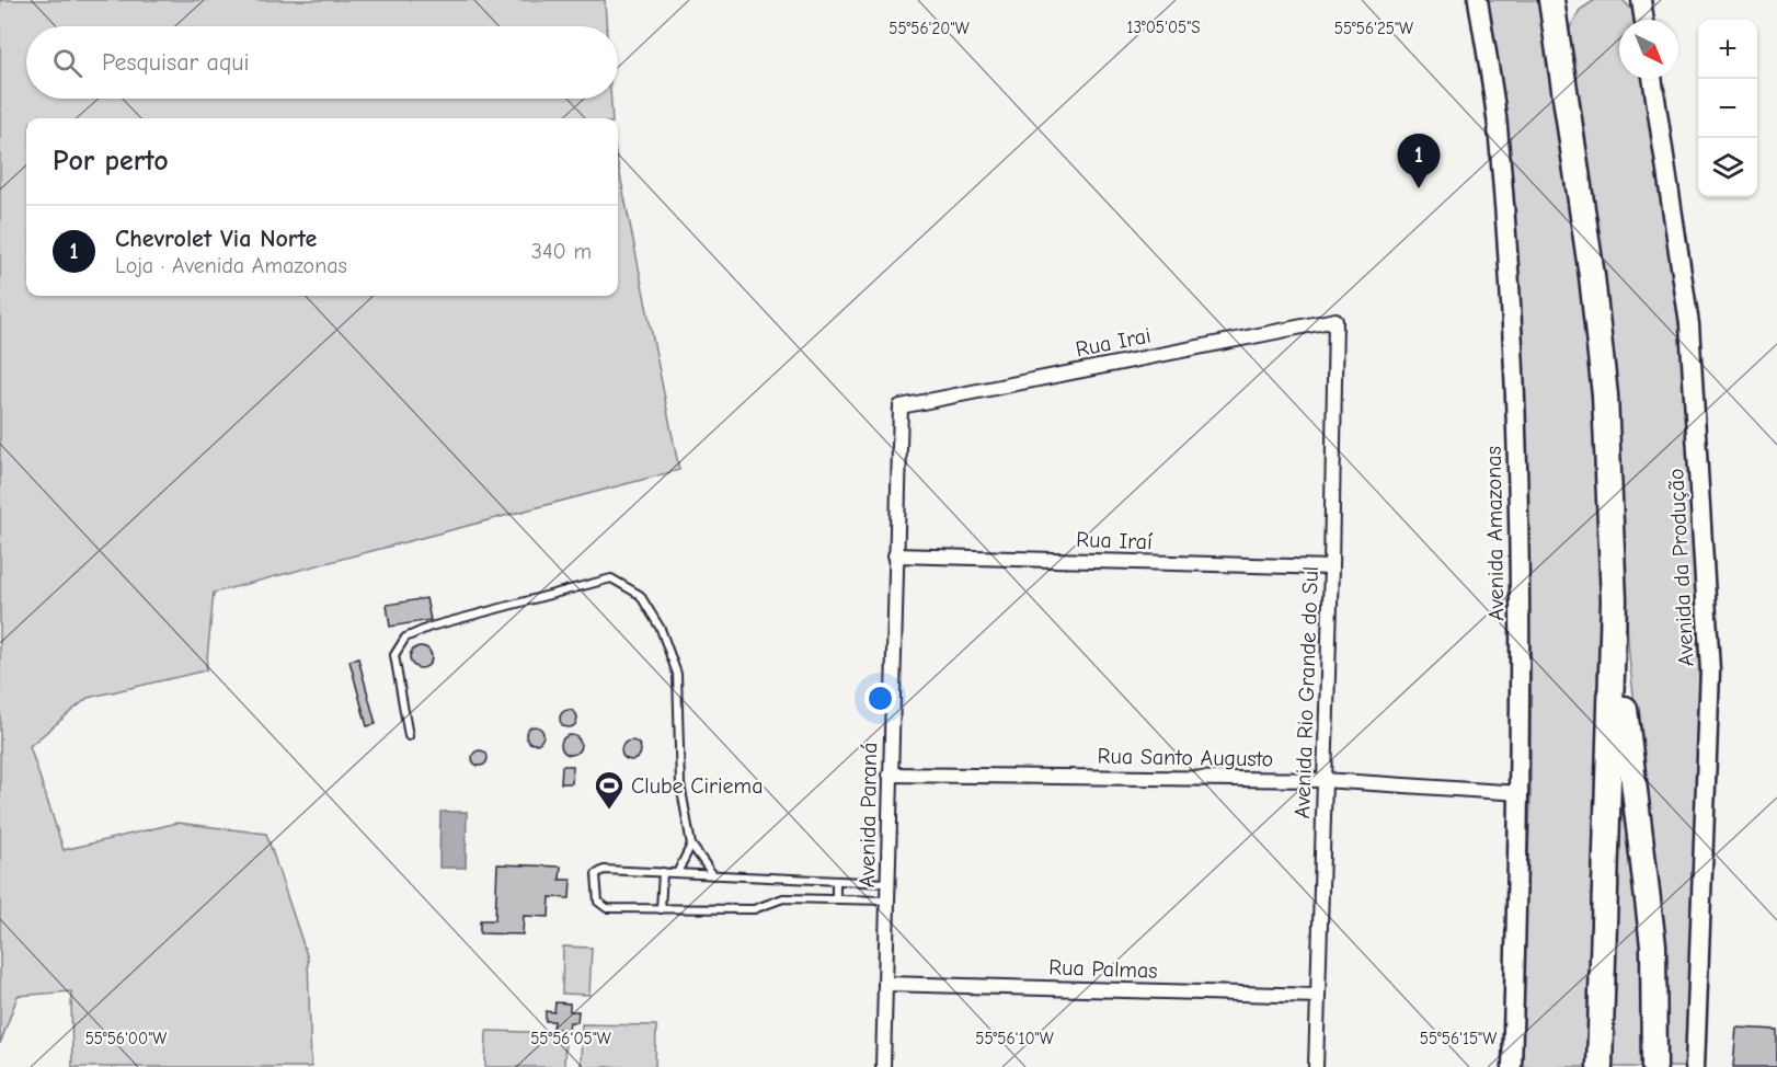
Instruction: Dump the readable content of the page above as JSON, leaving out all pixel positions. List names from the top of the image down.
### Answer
{
  "streets": {
    "street": [
      "Rua Irai",
      "Avenida Amazonas",
      "Rua Iraí",
      "Avenida da Produção",
      "Avenida Rio Grande do Sul",
      "Rua Santo Augusto",
      "Avenida Paraná",
      "Rua Palmas"
    ]
  },
  "crossings": [
    ["Rua Irai", "Avenida Rio Grande do Sul"],
    ["Rua Irai", "Avenida Paraná"],
    ["Avenida Amazonas", "Rua Santo Augusto"],
    ["Rua Iraí", "Avenida Rio Grande do Sul"],
    ["Rua Iraí", "Avenida Paraná"],
    ["Avenida Rio Grande do Sul", "Rua Santo Augusto"],
    ["Avenida Rio Grande do Sul", "Rua Palmas"],
    ["Rua Santo Augusto", "Avenida Paraná"],
    ["Avenida Paraná", "Rua Palmas"]
  ],
  "places": {
    "sports": ["Clube Ciriema"]
  },
  "north": "bottom right",
  "page": {
    "map_buttons": ["+", "−"],
    "search": "Pesquisar aqui",
    "heading": "Por perto",
    "pins": "1",
    "list": [
      {
        "mark": "1",
        "name": "Chevrolet Via Norte",
        "note": "Loja · Avenida Amazonas",
        "value": "340 m"
      }
    ]
  },
  "coordinates": [
    "13°05'05\"S",
    "55°56'20\"W",
    "55°56'25\"W",
    "55°56'00\"W",
    "55°56'05\"W",
    "55°56'10\"W",
    "55°56'15\"W"
  ]
}
